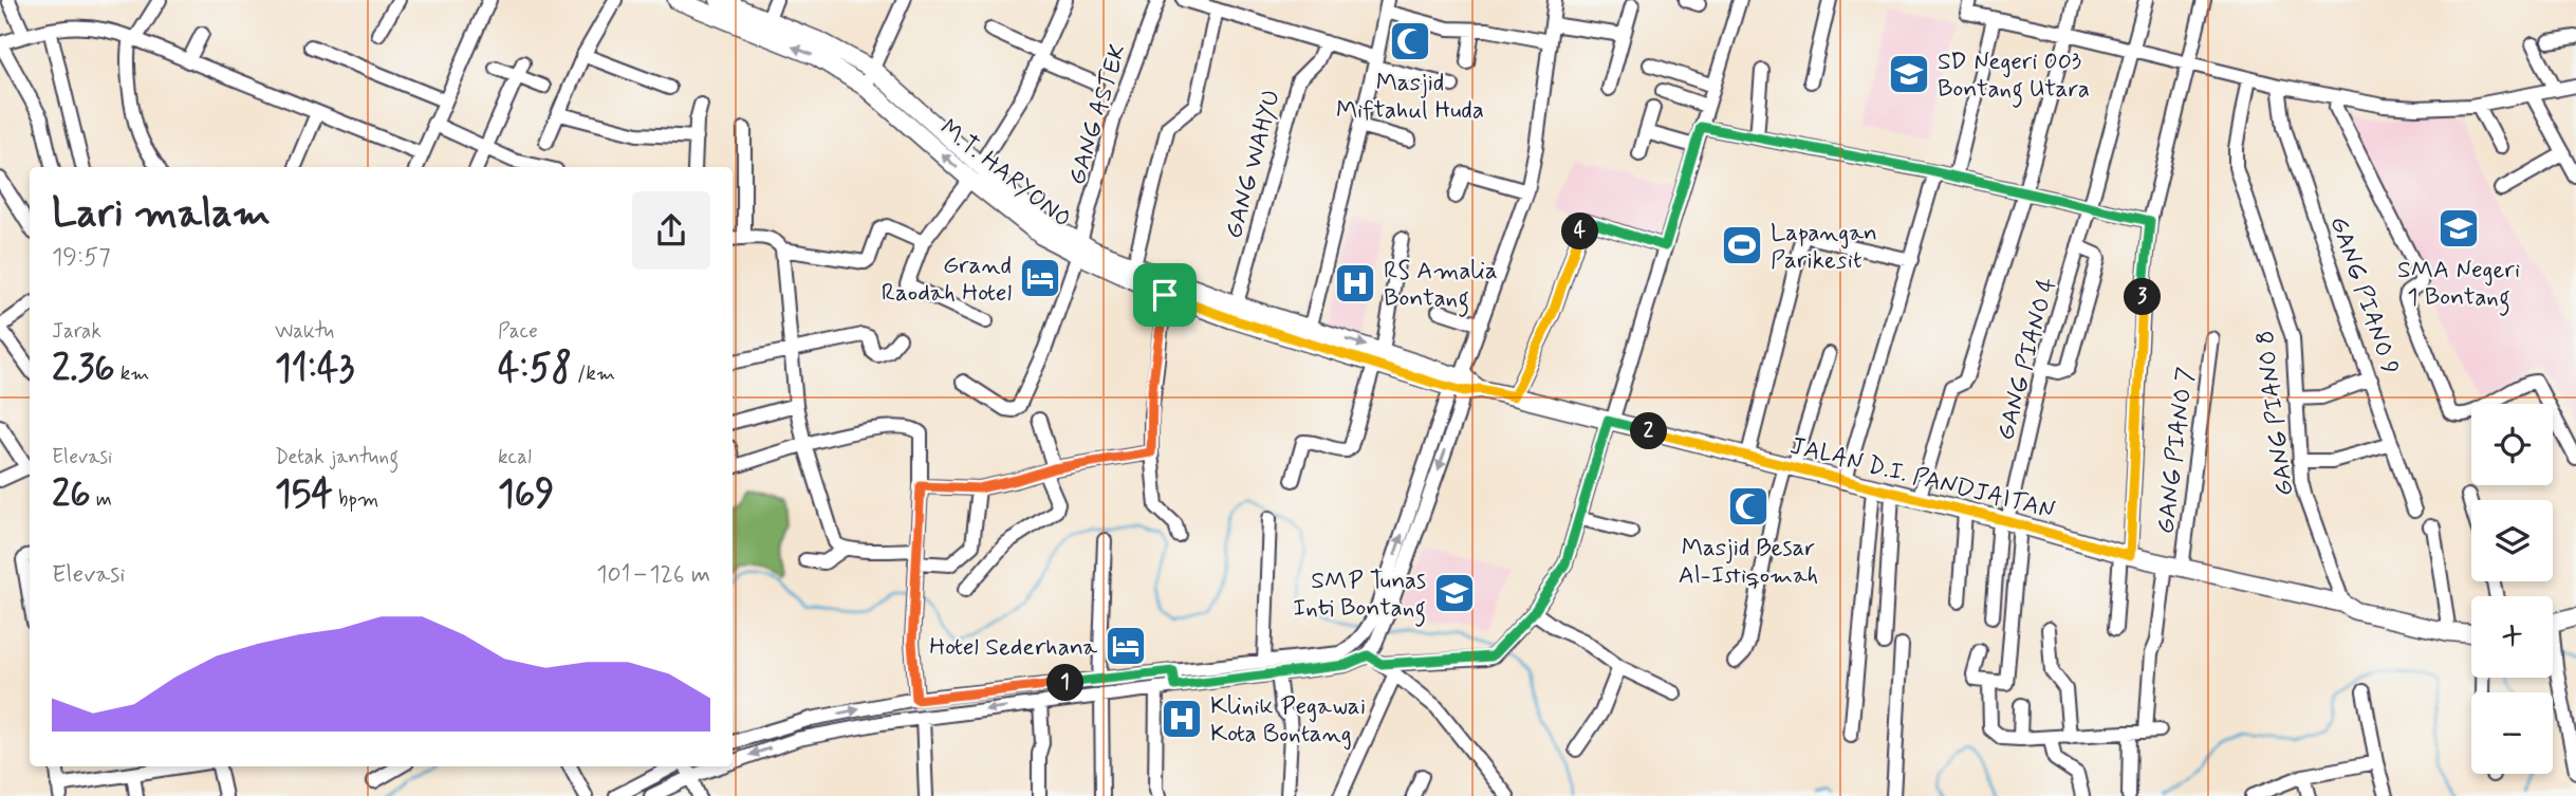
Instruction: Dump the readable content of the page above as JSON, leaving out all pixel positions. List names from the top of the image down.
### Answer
{
  "streets": {
    "main road": ["M.T. HARYONO", "JALAN D.I. PANDJAITAN"],
    "street": [
      "GANG ASTEK",
      "GANG WAHYU",
      "GANG PIANO 9",
      "GANG PIANO 4",
      "GANG PIANO 8",
      "GANG PIANO 7"
    ]
  },
  "crossings": [
    ["GANG ASTEK", "M.T. HARYONO"],
    ["GANG WAHYU", "M.T. HARYONO"],
    ["M.T. HARYONO", "JALAN D.I. PANDJAITAN"],
    ["GANG PIANO 4", "JALAN D.I. PANDJAITAN"],
    ["GANG PIANO 8", "JALAN D.I. PANDJAITAN"],
    ["GANG PIANO 7", "JALAN D.I. PANDJAITAN"]
  ],
  "places": {
    "mosque": ["Masjid Miftahul Huda", "Masjid Besar Al-Istiqomah"],
    "school or university": ["SD Negeri 003 Bontang Utara", "SMA Negeri 1 Bontang", "SMP Tunas Inti Bontang"],
    "sports": ["Lapangan Parikesit"],
    "hotel": ["Grand Raodah Hotel", "Hotel Sederhana"],
    "hospital": ["RS Amalia Bontang", "Klinik Pegawai Kota Bontang"]
  },
  "page": {
    "heading": ["Lari malam", "19:57"],
    "pins": [
      "4",
      "3",
      "2",
      "1"
    ],
    "stats": [
      ["Jarak", "2.36 km"],
      ["Waktu", "11:43"],
      ["Pace", "4:58 /km"],
      ["Elevasi", "26 m"],
      ["Detak jantung", "154 bpm"],
      ["kcal", "169"]
    ],
    "map_buttons": ["+", "−"],
    "chart": ["Elevasi", "101–126 m"]
  }
}
